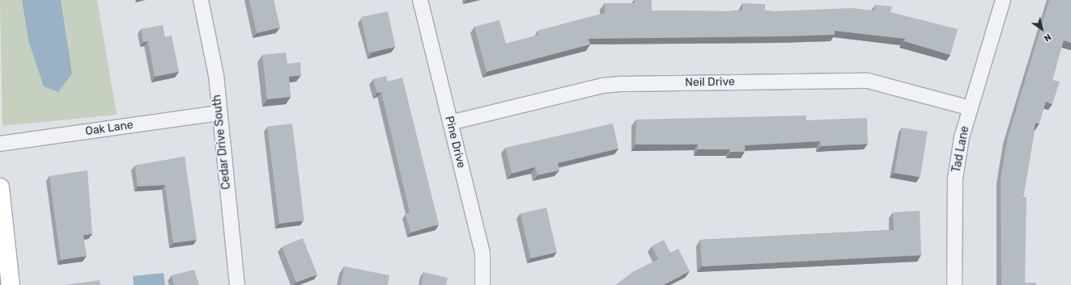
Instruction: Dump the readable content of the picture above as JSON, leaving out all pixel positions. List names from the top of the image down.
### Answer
{
  "streets": {
    "street": [
      "Neil Drive",
      "Oak Lane",
      "Cedar Drive South",
      "Pine Drive",
      "Tad Lane"
    ]
  },
  "crossings": [
    ["Neil Drive", "Pine Drive"],
    ["Neil Drive", "Tad Lane"],
    ["Oak Lane", "Cedar Drive South"]
  ],
  "north": "bottom right"
}
